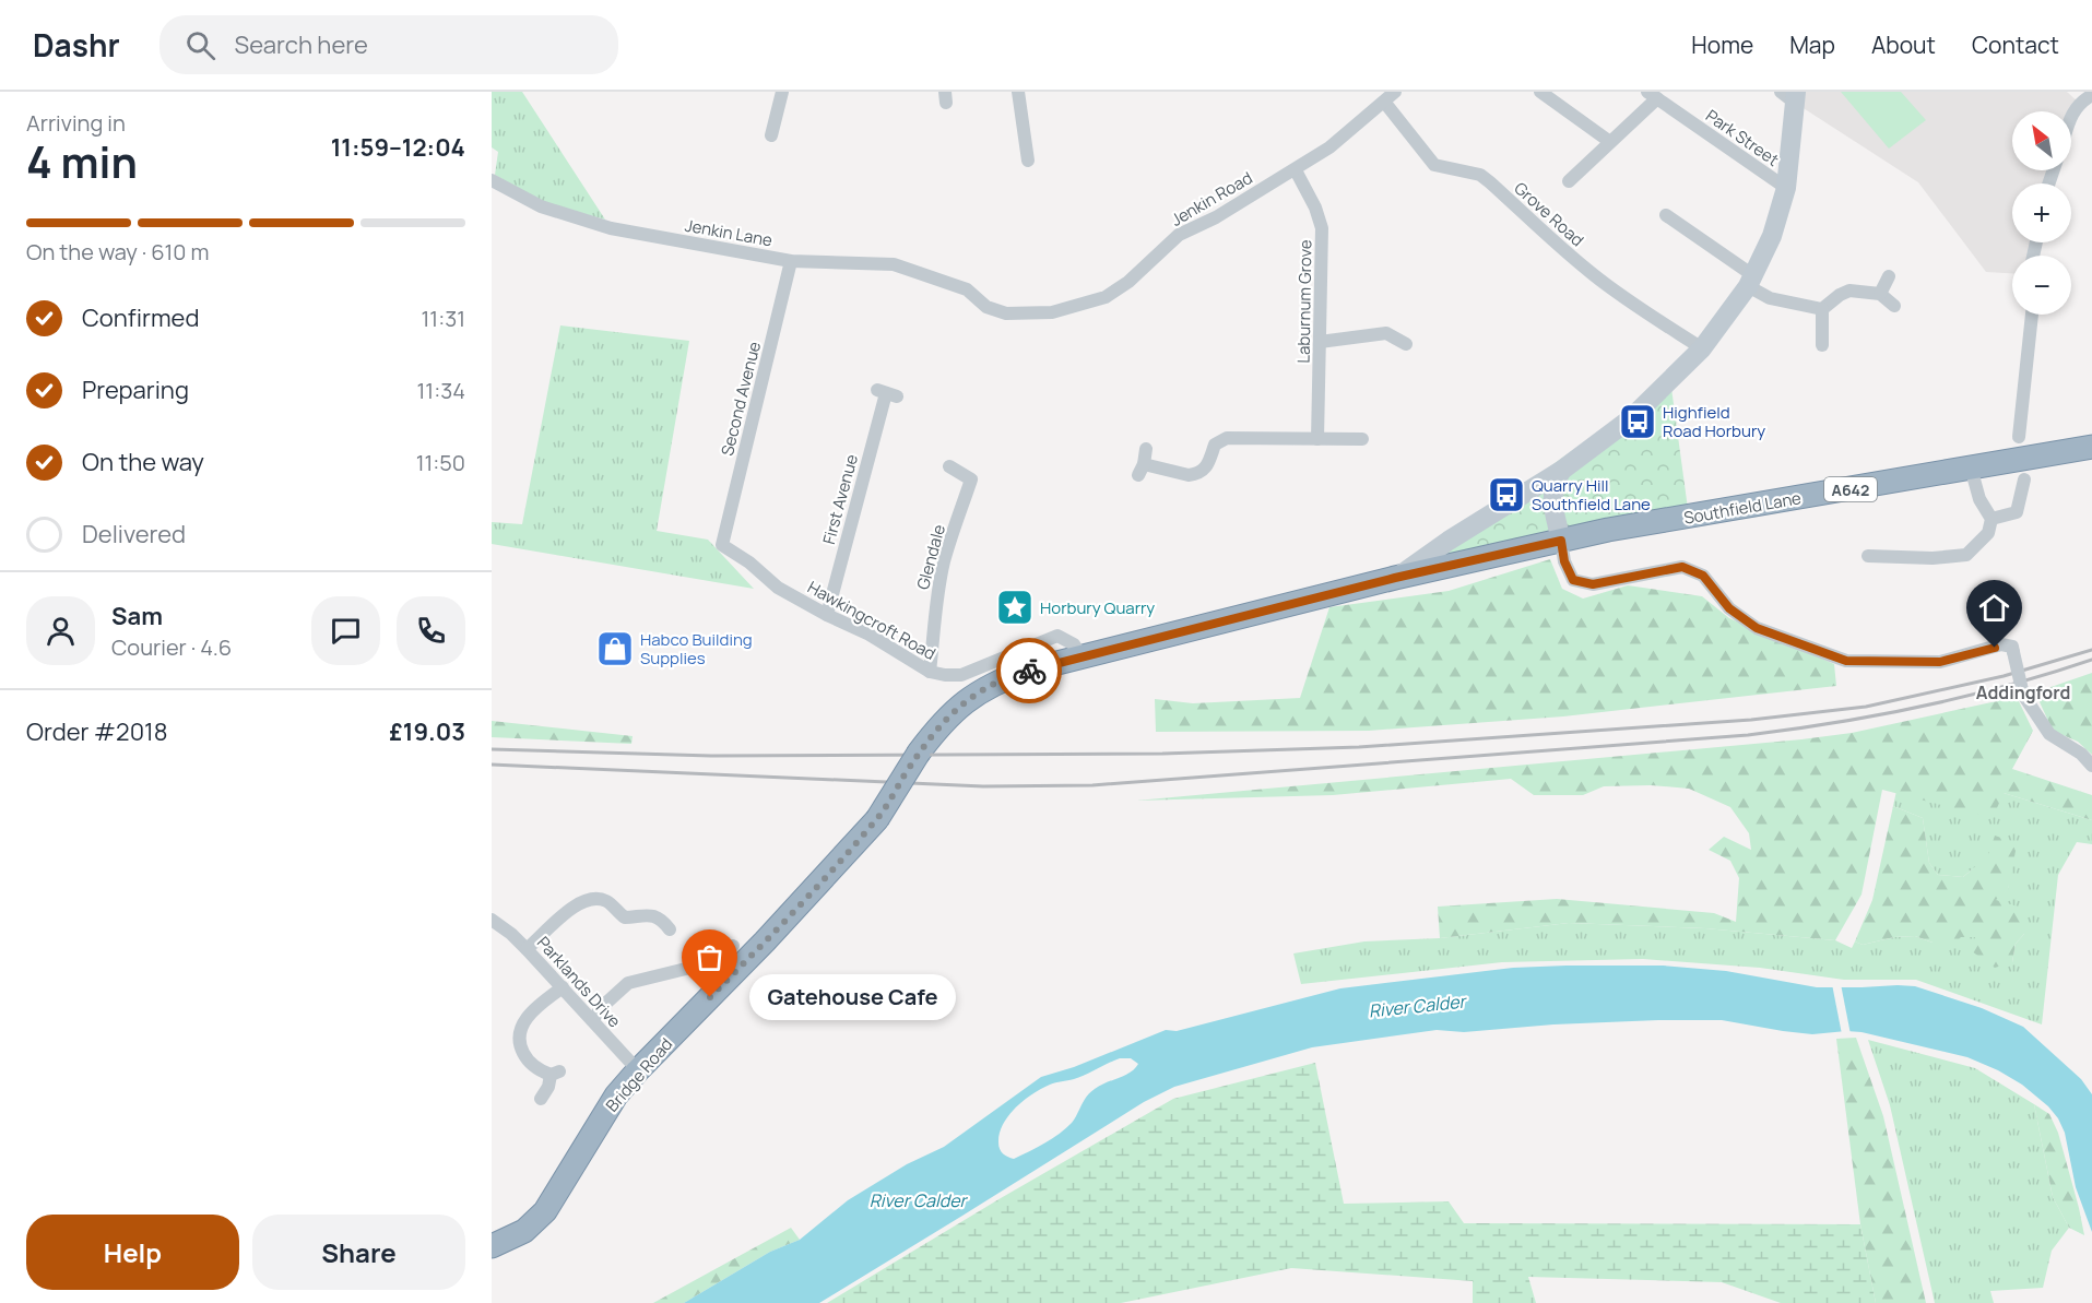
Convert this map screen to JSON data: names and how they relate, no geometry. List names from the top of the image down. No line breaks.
{"streets":{"highway":["A642","Southfield Lane","Bridge Road"],"street":["Park Street","Jenkin Road","Grove Road","Jenkin Lane","Laburnum Grove","Second Avenue","First Avenue","Glendale","Hawkingcroft Road","Parklands Drive"]},"crossings":[["Jenkin Road","Grove Road"],["Jenkin Road","Jenkin Lane"],["Jenkin Road","Laburnum Grove"],["Jenkin Lane","Second Avenue"],["Second Avenue","Hawkingcroft Road"],["A642","Southfield Lane"],["A642","Hawkingcroft Road"],["A642","Bridge Road"],["First Avenue","Hawkingcroft Road"],["Glendale","Hawkingcroft Road"],["Hawkingcroft Road","Bridge Road"],["Parklands Drive","Bridge Road"]],"districts":["Addingford"],"water":["River Calder"],"places":{"bus stop":["Highfield Road Horbury","Quarry Hill Southfield Lane"],"place":["Horbury Quarry"],"shop":["Habco Building Supplies"],"other":["Gatehouse Cafe"]},"north":"top left","page":{"header":"Dashr","search":"Search here","nav":["Home","Map","About","Contact"],"heading":["4 min","Arriving in","11:59–12:04"],"panel":["Sam","Courier · 4.6","Order #2018","£19.03"],"map_buttons":["+","−"],"bar":"On the way · 610 m","list":[["Confirmed","11:31"],["Preparing","11:34"],["On the way","11:50"],"Delivered"],"bubble":"Gatehouse Cafe","buttons":["Help","Share"]}}
